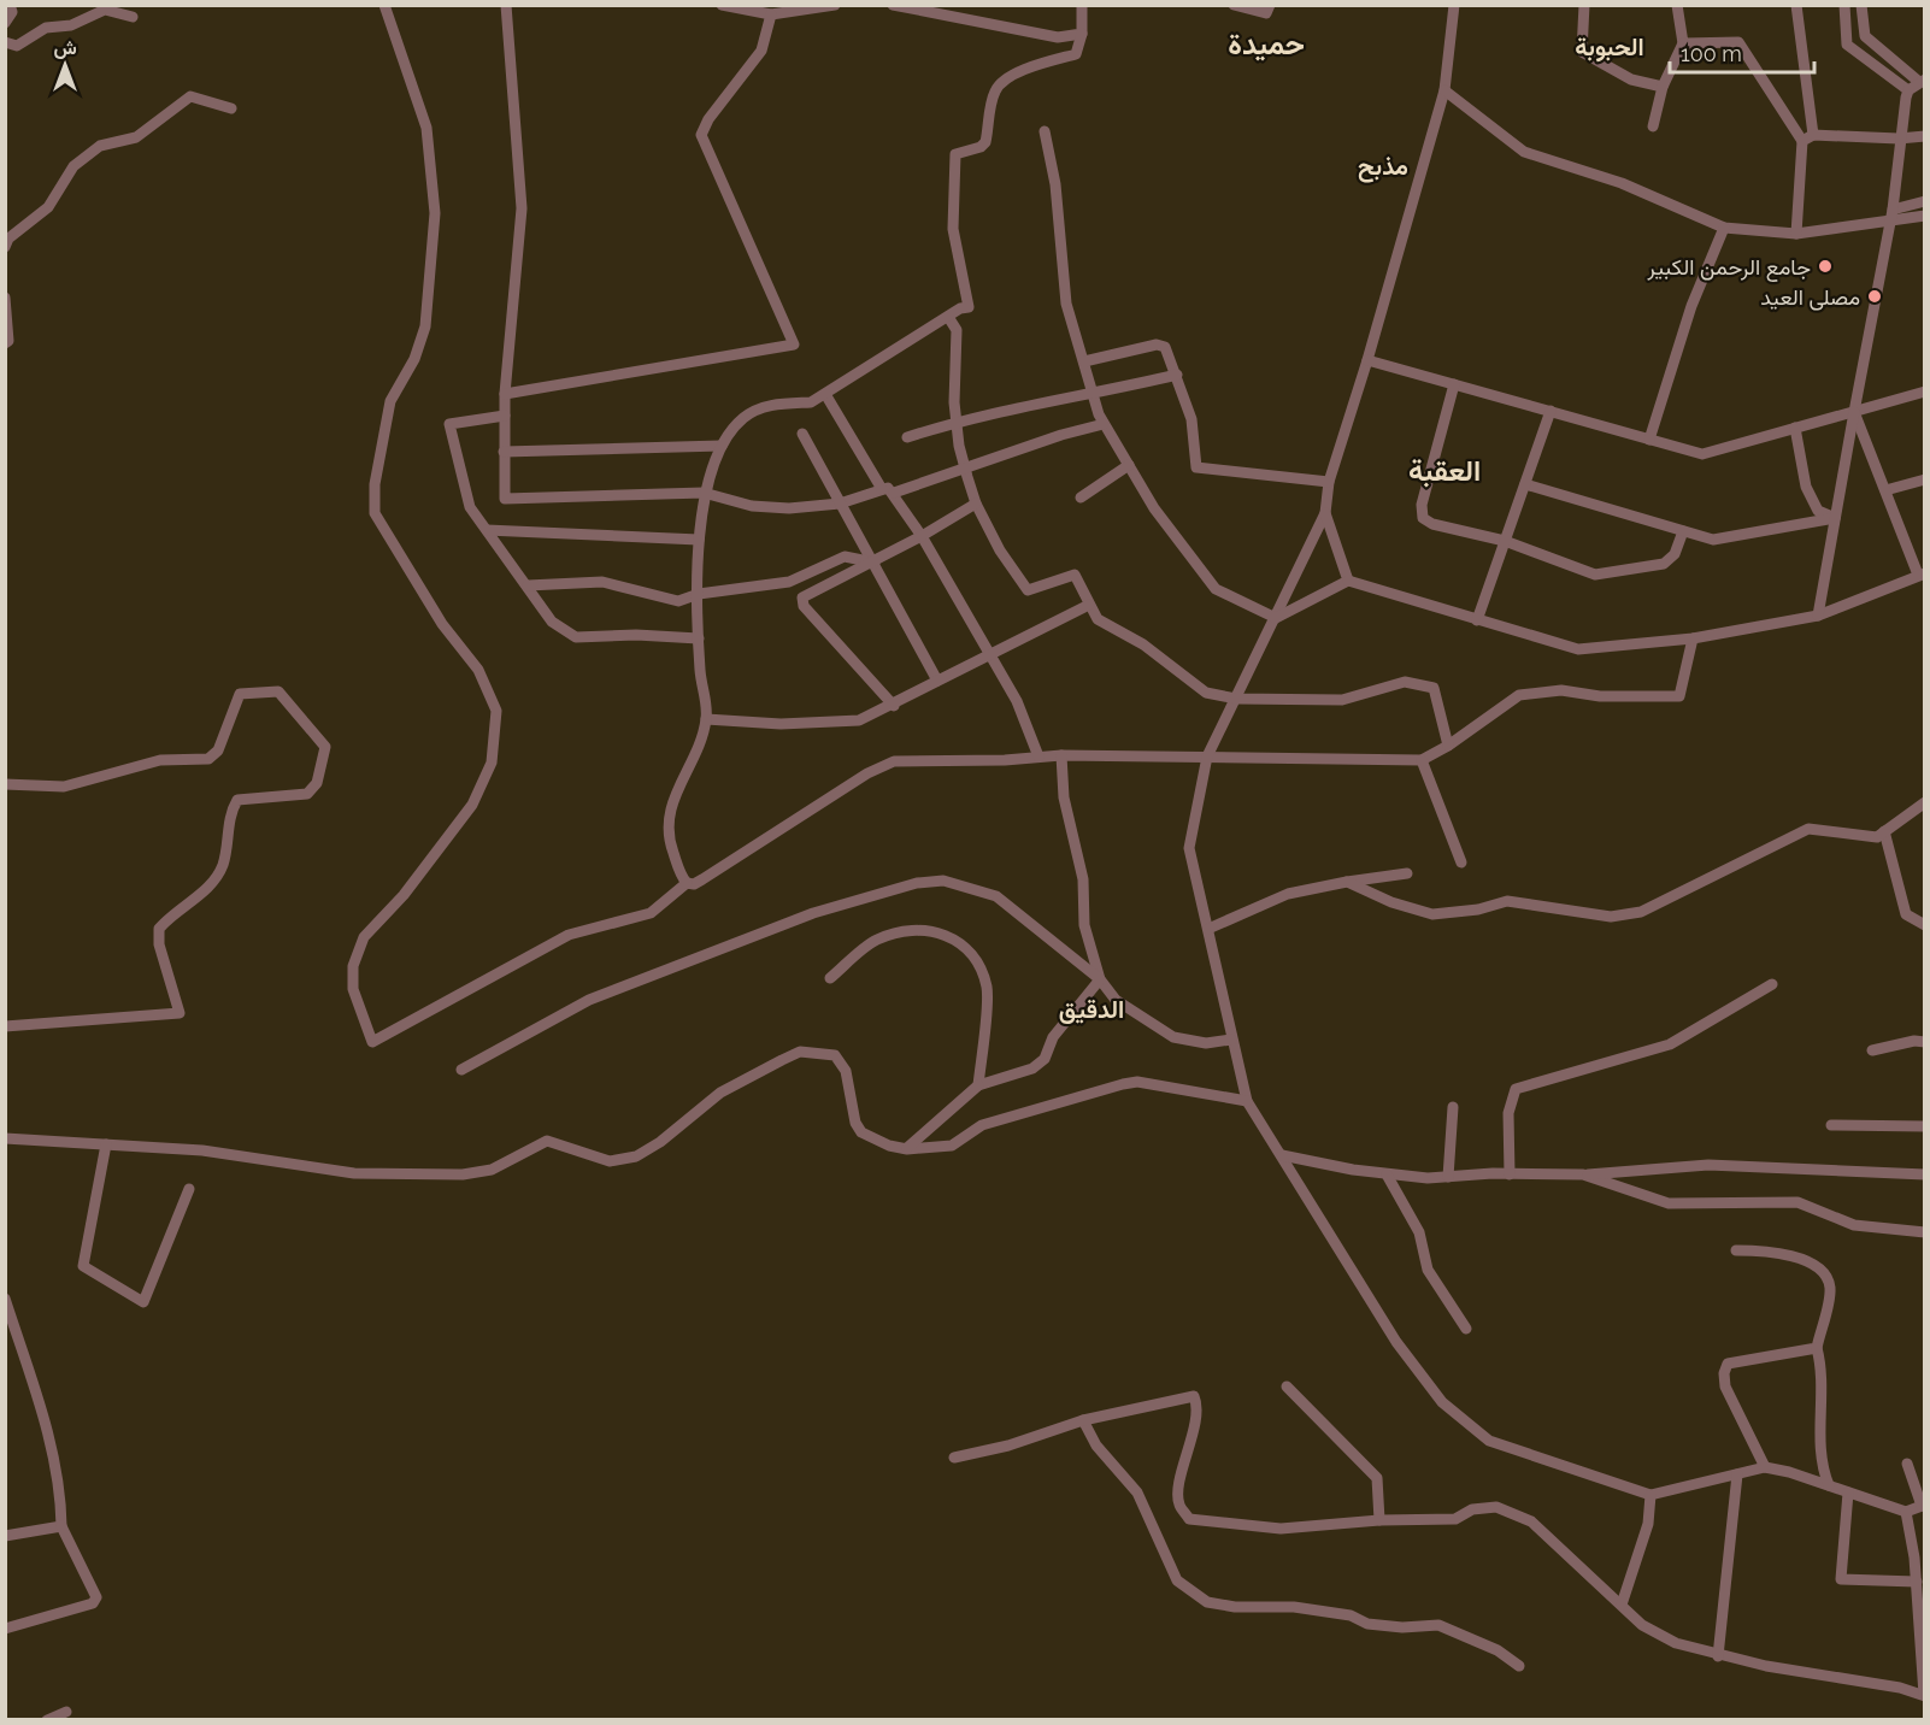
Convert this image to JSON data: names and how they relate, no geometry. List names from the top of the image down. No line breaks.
{"districts":["حميدة","الحبوبة","مذبح","العقبة","الدقيق"],"places":["جامع الرحمن الكبير","مصلى العيد"],"scale_bar":"100 m","north":"top"}
